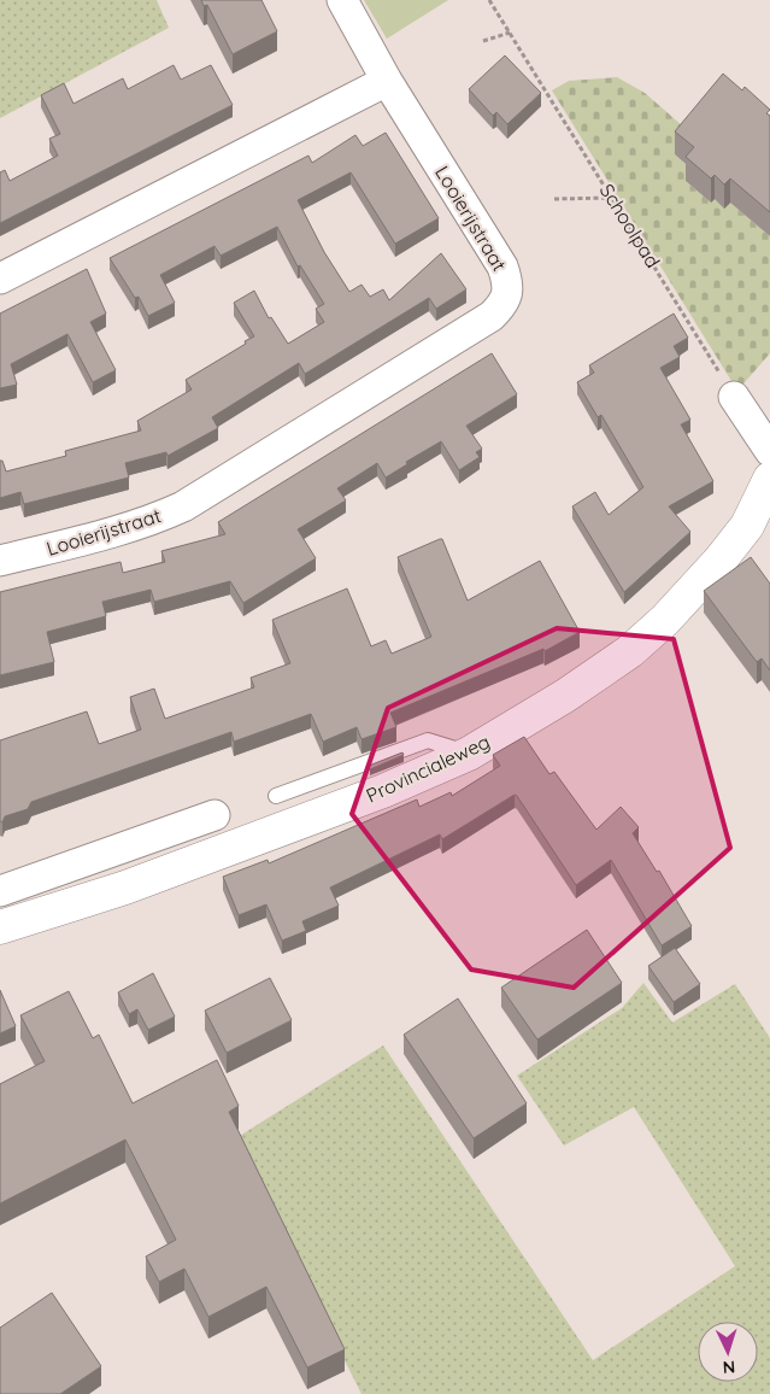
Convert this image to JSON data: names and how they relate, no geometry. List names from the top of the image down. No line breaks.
{"streets":{"street":["Looierijstraat","Provincialeweg"],"path":["Schoolpad"]},"north":"bottom"}
